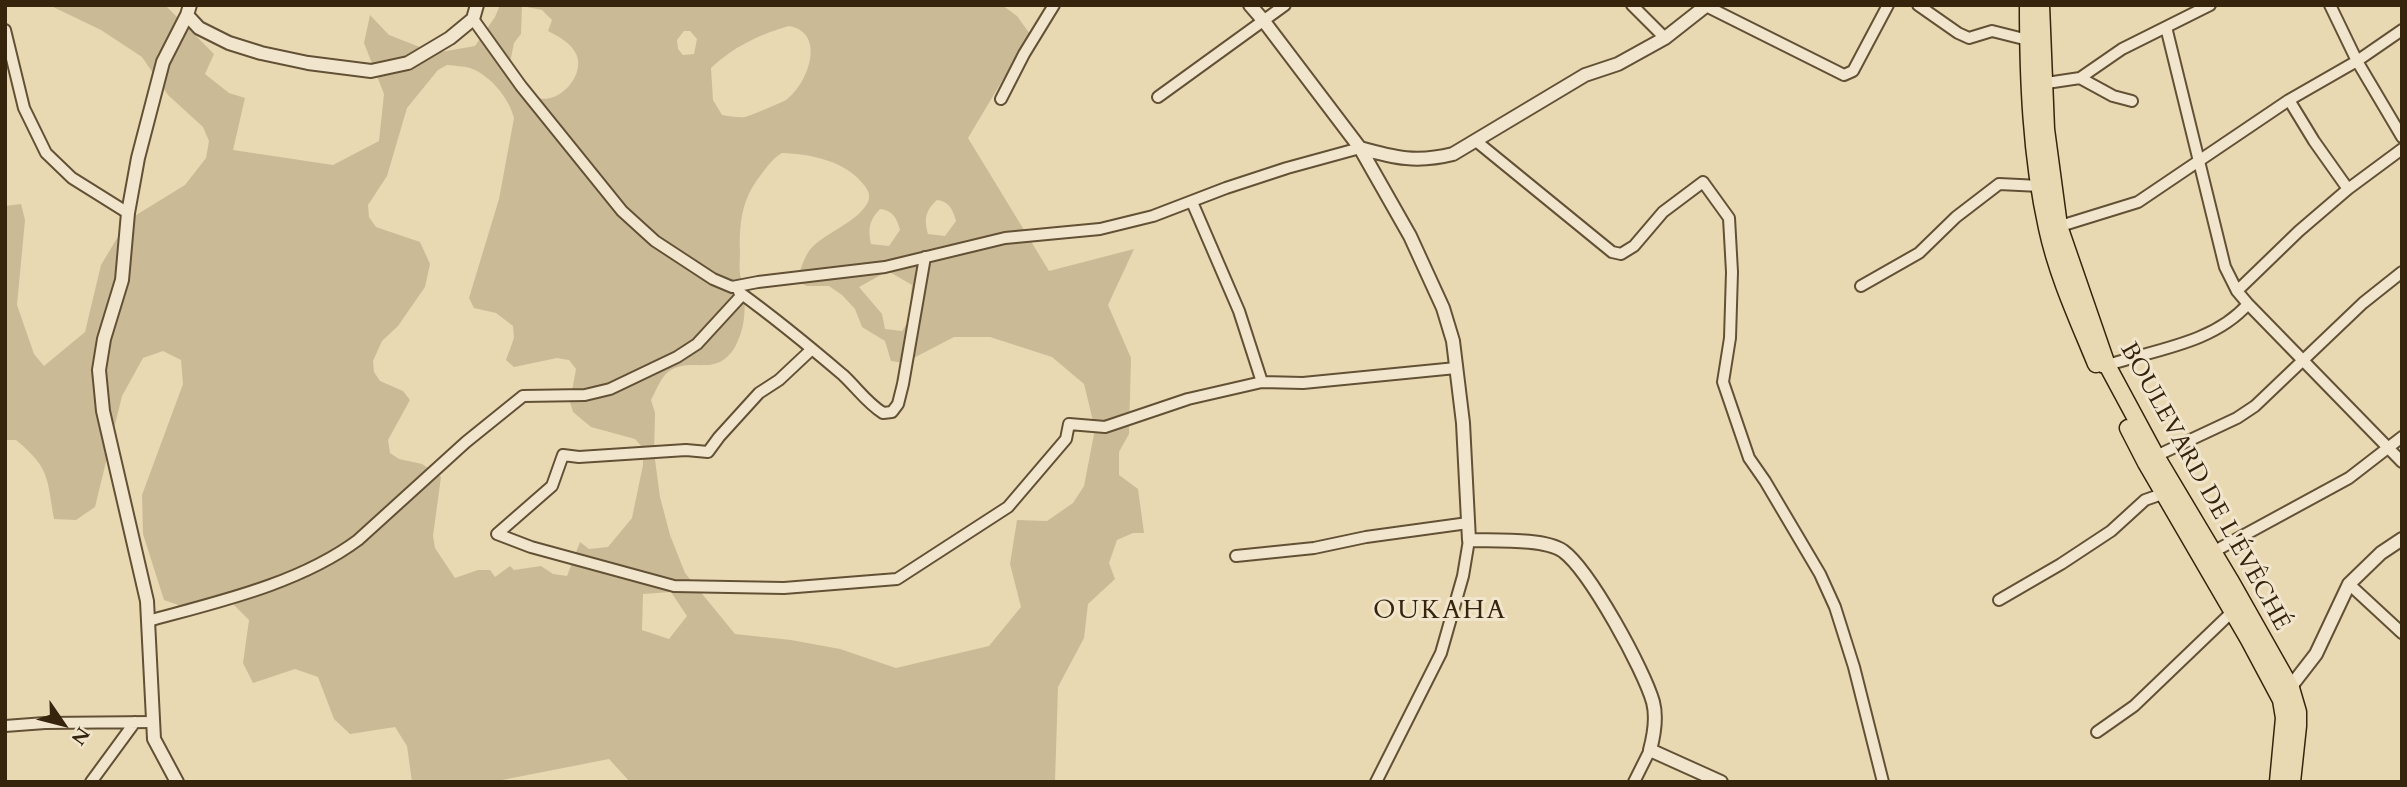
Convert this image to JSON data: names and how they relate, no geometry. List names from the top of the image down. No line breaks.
{"streets":{"main road":["BOULEVARD DE L'ÉVÊCHÉ"]},"districts":["OUKAHA"],"north":"bottom right"}
